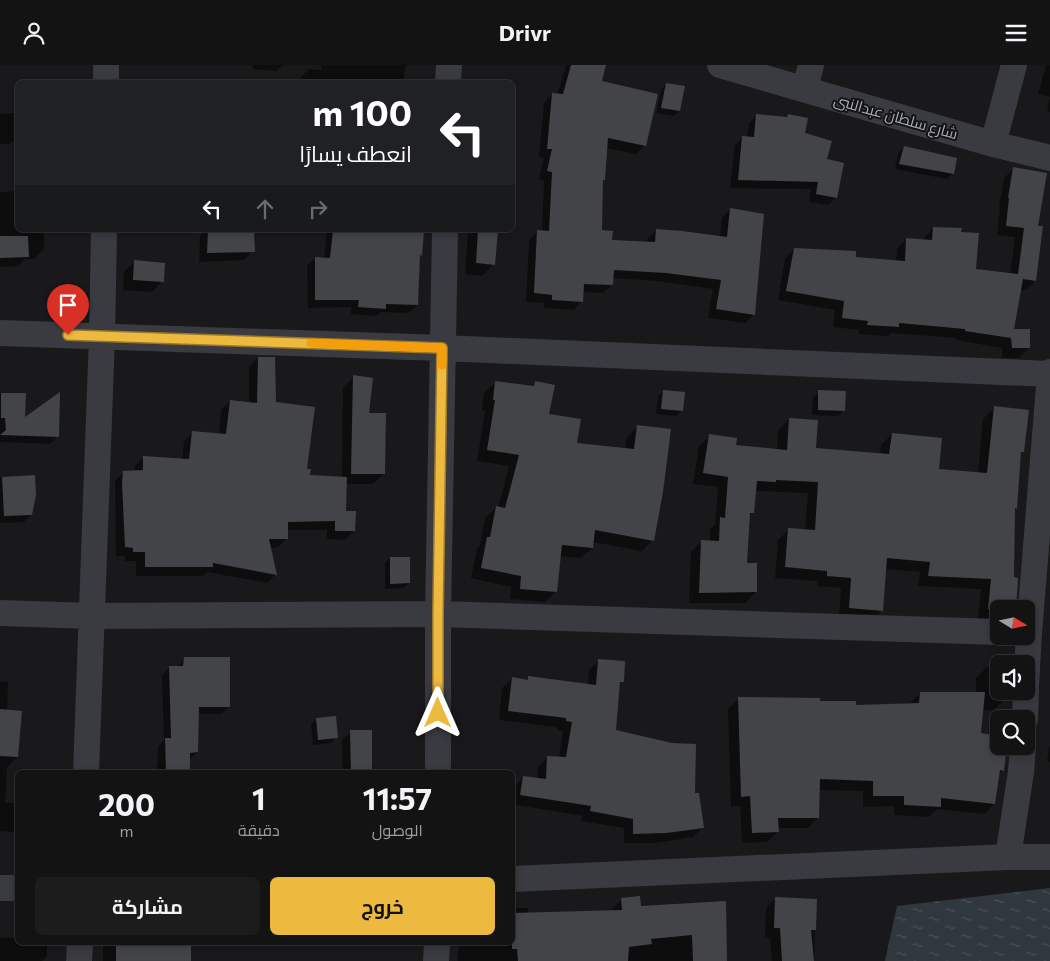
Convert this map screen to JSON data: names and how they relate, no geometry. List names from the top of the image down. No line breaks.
{"streets":{"street":["شارع سلطان عبدالنبى"]},"north":"right","page":{"header":"Drivr","turn":["100 m","انعطف يسارًا"],"eta":["11:57","الوصول","1","دقيقة","200","m"],"buttons":["خروج","مشاركة"]}}
